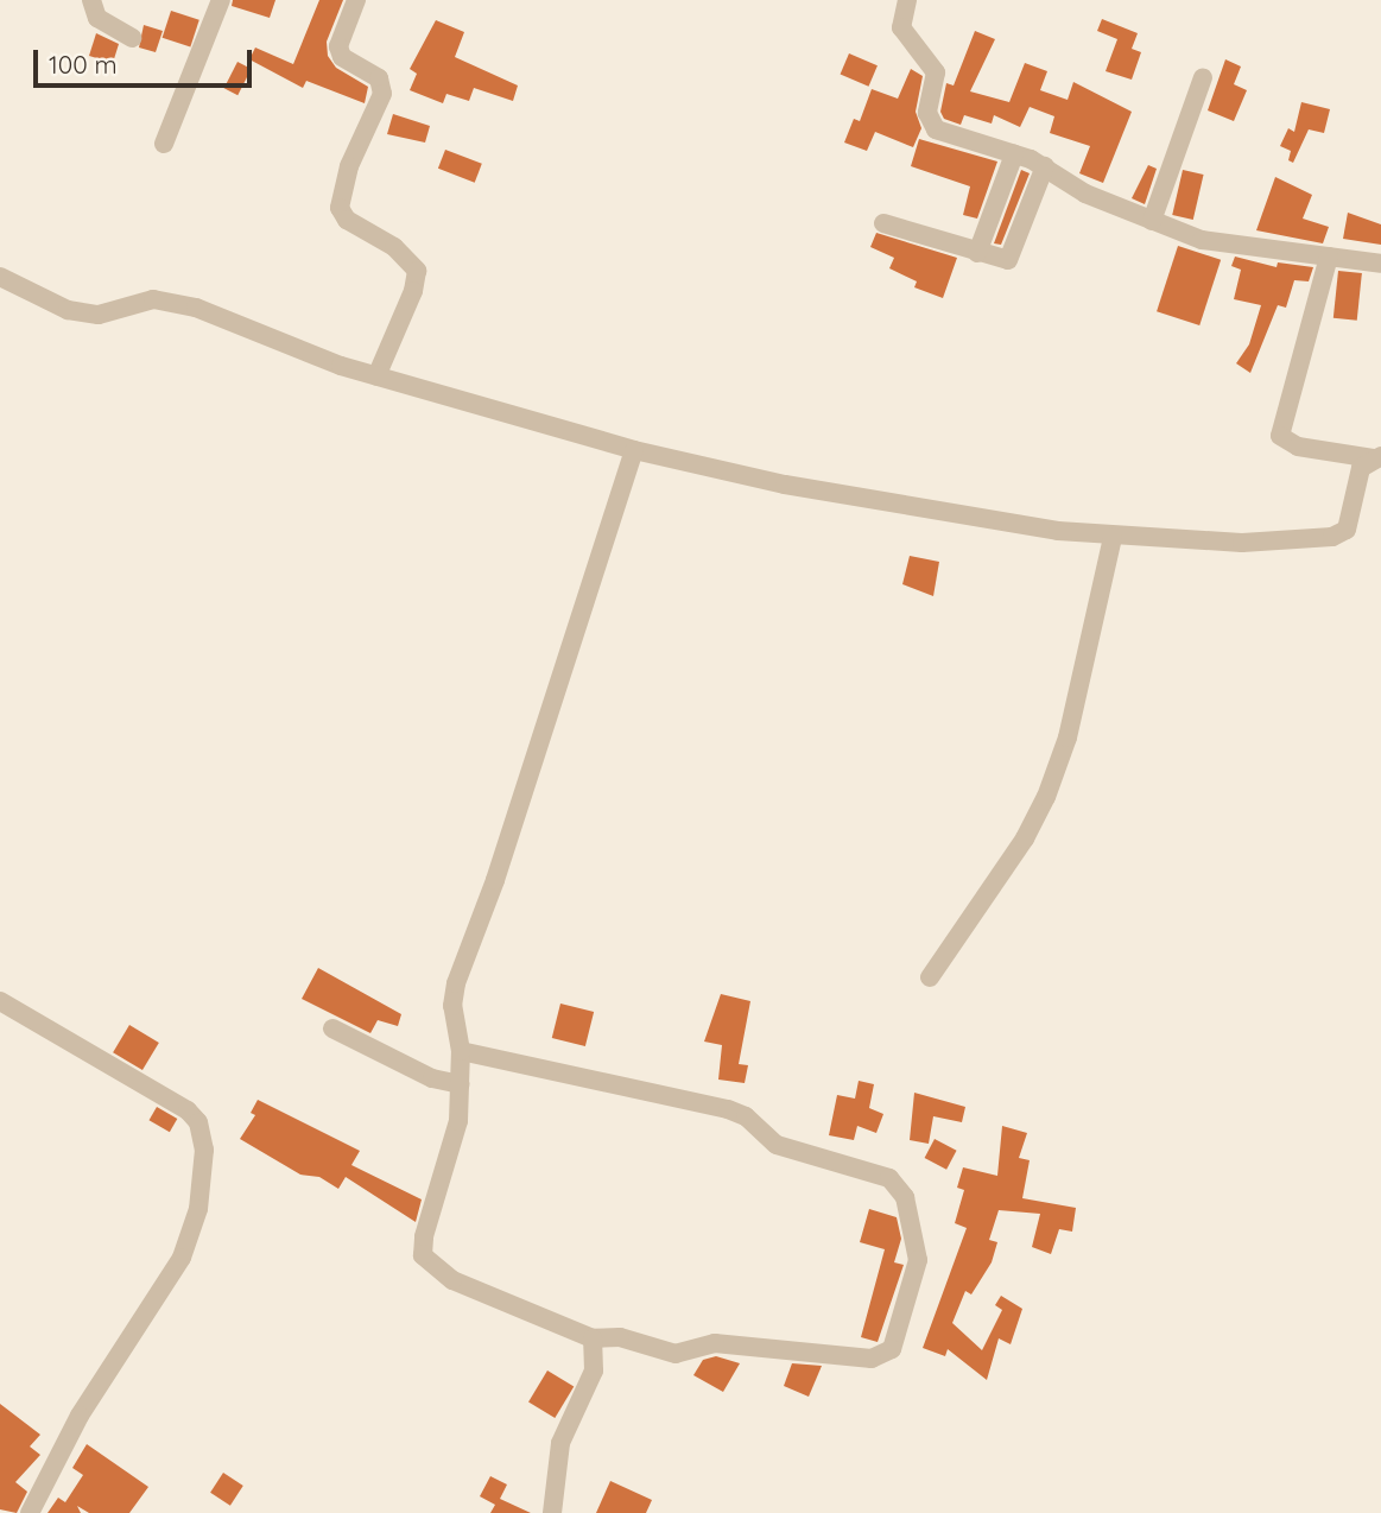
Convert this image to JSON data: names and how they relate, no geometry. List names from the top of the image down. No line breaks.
{"scale_bar":"100 m"}
